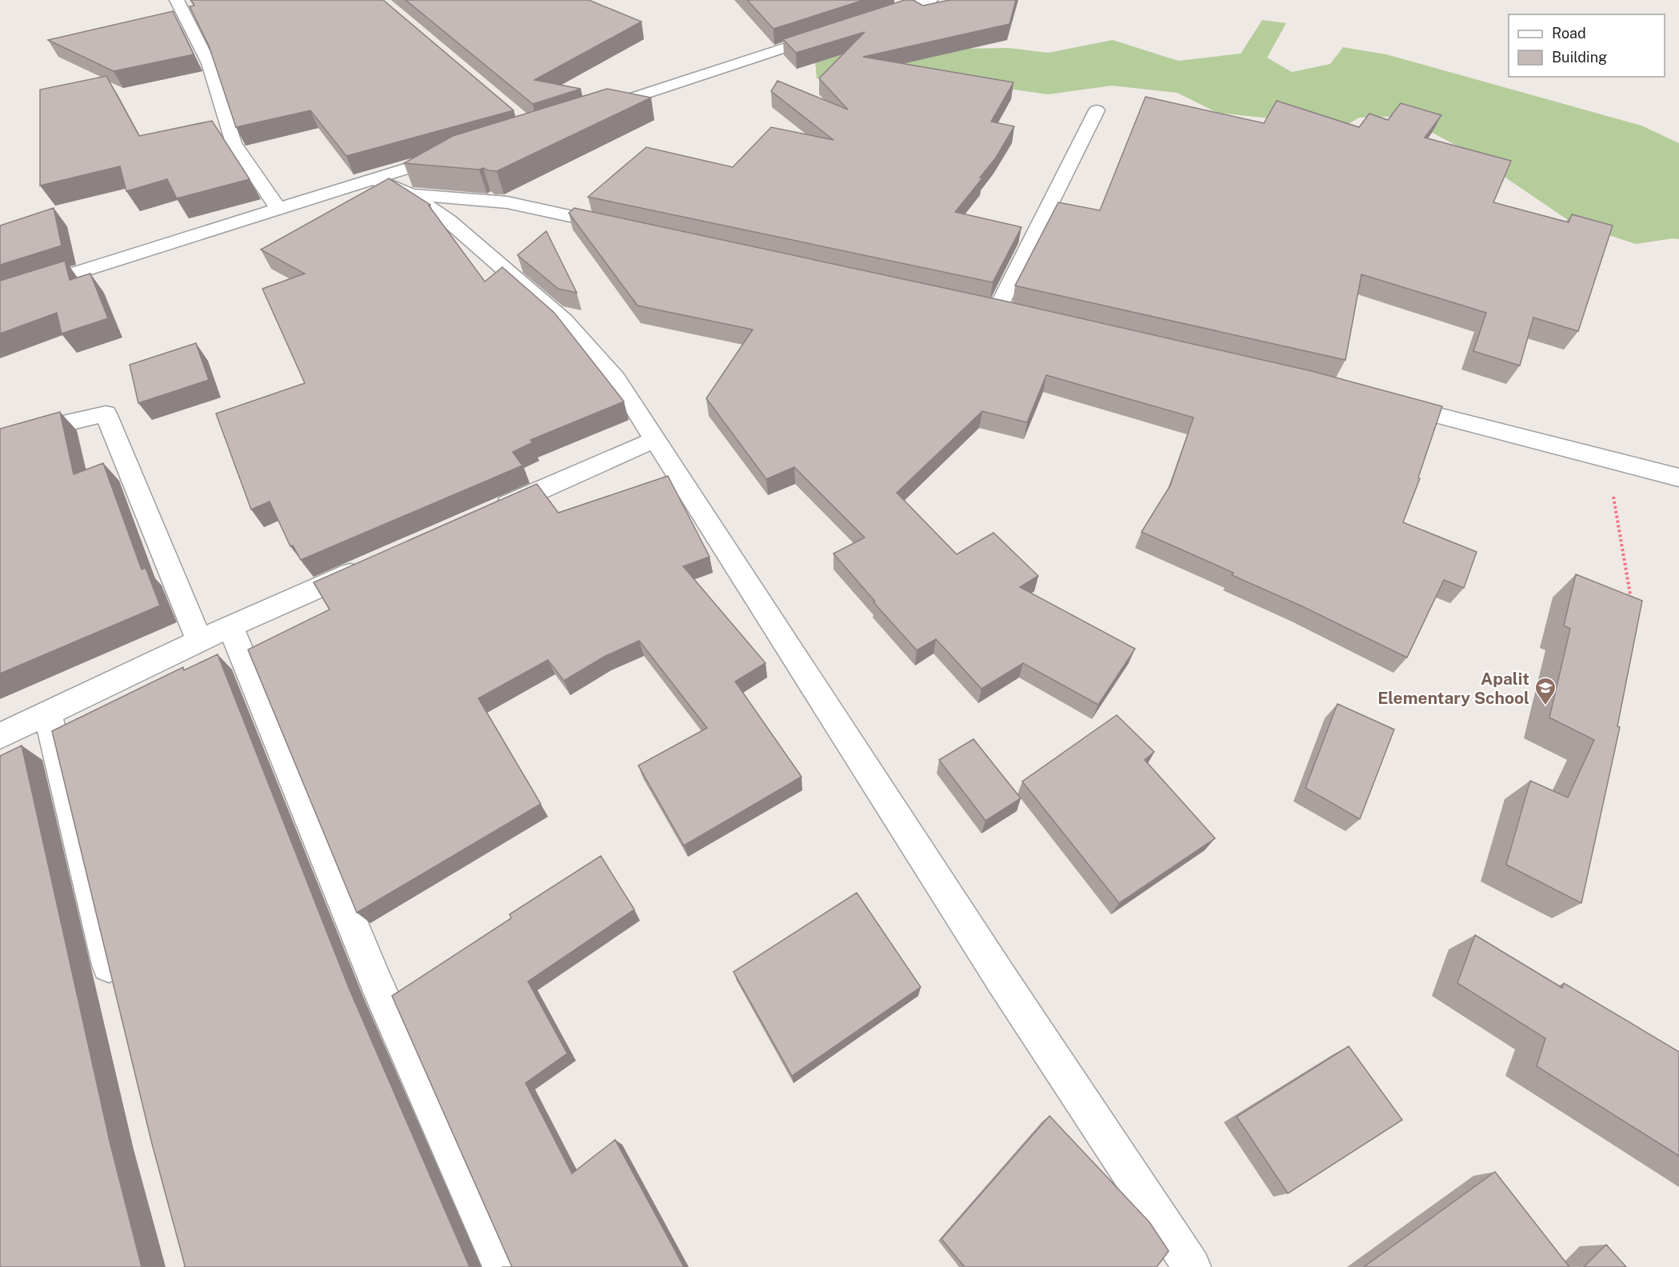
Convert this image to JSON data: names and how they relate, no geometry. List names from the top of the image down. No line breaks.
{"places":{"school or university":["Apalit Elementary School"]},"legend":["Road","Building"]}
